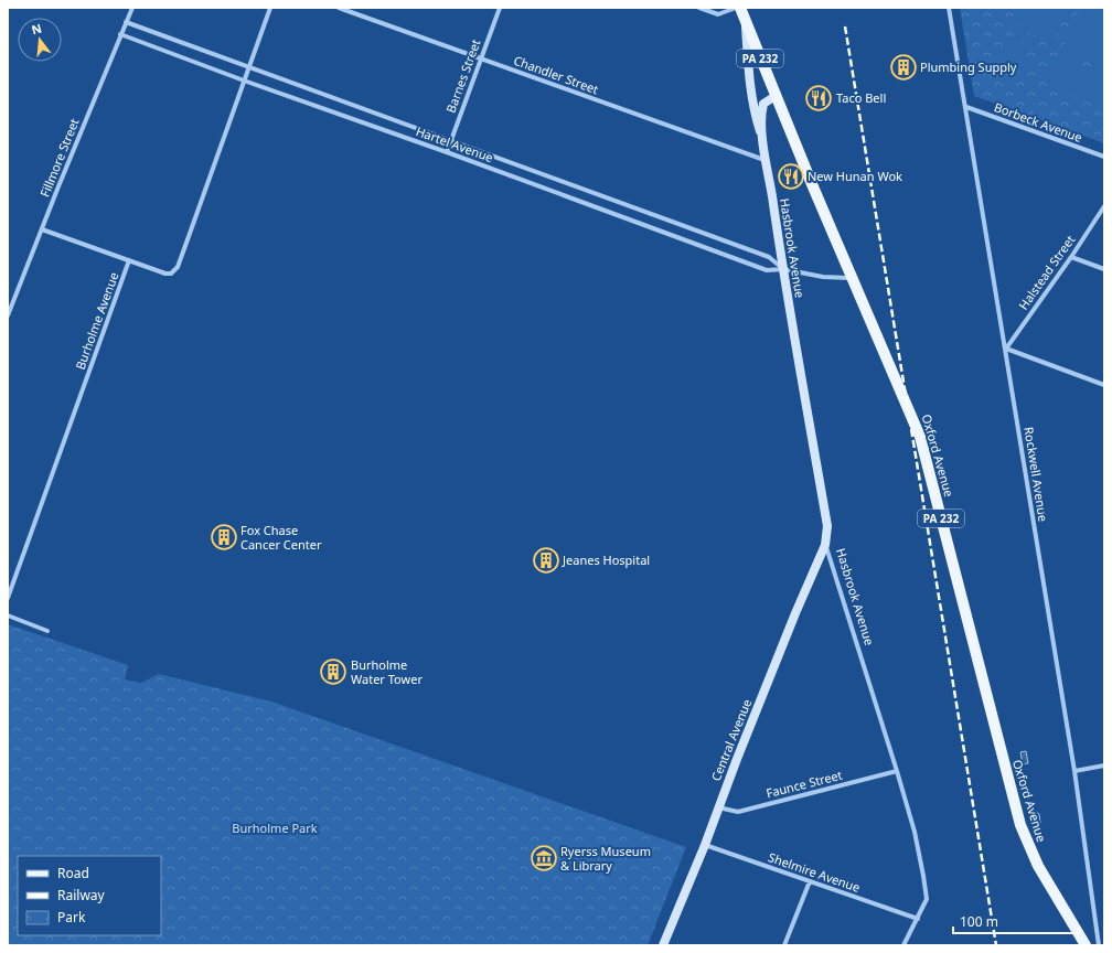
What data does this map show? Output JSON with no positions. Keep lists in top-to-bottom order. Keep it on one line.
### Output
{"streets":{"main road":["PA 232","Hasbrook Avenue","Oxford Avenue","Central Avenue"],"street":["Chandler Street","Barnes Street","Borbeck Avenue","Hartel Avenue","Fillmore Street","Halstead Street","Burholme Avenue","Rockwell Avenue","Faunce Street","Shelmire Avenue"]},"crossings":[["Chandler Street","Barnes Street"],["Chandler Street","Hasbrook Avenue"],["Barnes Street","Hartel Avenue"],["Borbeck Avenue","Rockwell Avenue"],["Hartel Avenue","Fillmore Street"],["Hartel Avenue","Hasbrook Avenue"],["Hartel Avenue","Burholme Avenue"],["Hartel Avenue","Oxford Avenue"],["Hasbrook Avenue","Oxford Avenue"],["Hasbrook Avenue","Central Avenue"],["Hasbrook Avenue","Faunce Street"],["Hasbrook Avenue","Shelmire Avenue"],["Halstead Street","Rockwell Avenue"],["Central Avenue","Faunce Street"],["Central Avenue","Shelmire Avenue"]],"parks":["Burholme Park"],"places":{"building":["Plumbing Supply","Fox Chase Cancer Center","Jeanes Hospital","Burholme Water Tower"],"restaurant":["Taco Bell","New Hunan Wok"],"museum":["Ryerss Museum & Library"]},"legend":["Road","Railway","Park"],"scale_bar":"100 m","north":"top"}
